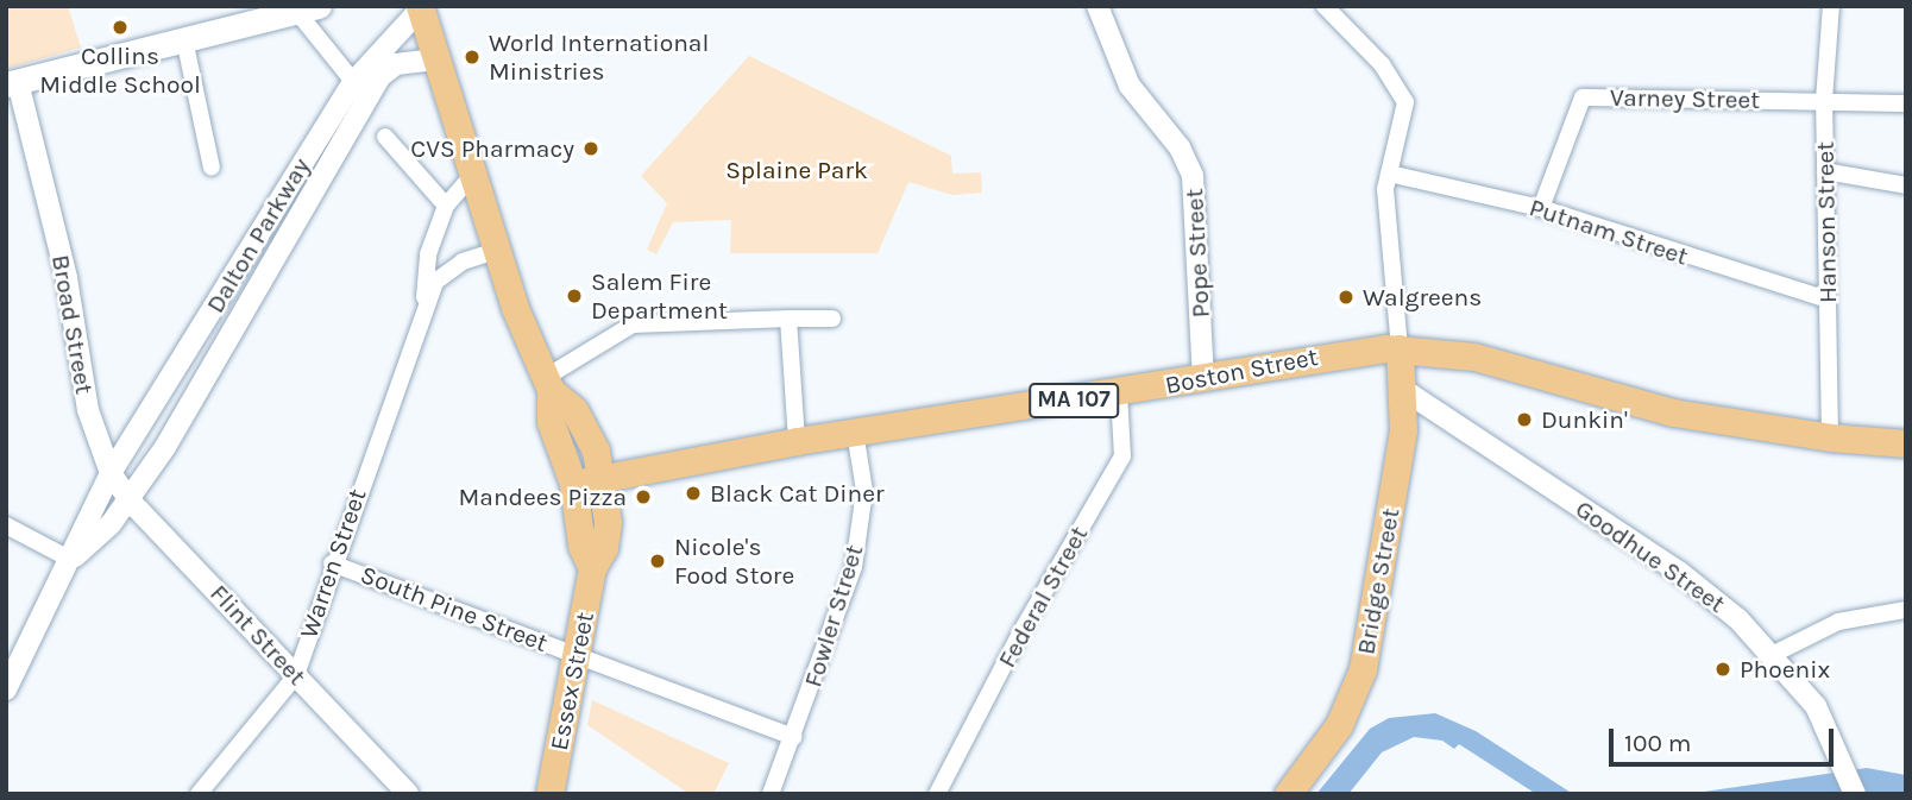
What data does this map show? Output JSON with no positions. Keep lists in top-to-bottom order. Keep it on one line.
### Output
{"streets":{"main road":["Boston Street","MA 107","Bridge Street","Essex Street"],"street":["Varney Street","Hanson Street","Putnam Street","Dalton Parkway","Pope Street","Broad Street","Goodhue Street","Warren Street","Federal Street","South Pine Street","Fowler Street","Flint Street"]},"crossings":[["Varney Street","Hanson Street"],["Varney Street","Putnam Street"],["Hanson Street","Putnam Street"],["Hanson Street","Boston Street"],["Dalton Parkway","Broad Street"],["Dalton Parkway","Flint Street"],["Dalton Parkway","Essex Street"],["Pope Street","Boston Street"],["Broad Street","Flint Street"],["Boston Street","Bridge Street"],["Boston Street","Federal Street"],["Boston Street","Fowler Street"],["Boston Street","Essex Street"],["Goodhue Street","Bridge Street"],["Warren Street","South Pine Street"],["Warren Street","Flint Street"],["Warren Street","Essex Street"],["South Pine Street","Fowler Street"],["South Pine Street","Essex Street"]],"parks":["Splaine Park"],"places":["Collins Middle School","World International Ministries","CVS Pharmacy","Salem Fire Department","Walgreens","Dunkin'","Black Cat Diner","Mandees Pizza","Nicole's Food Store","Phoenix"],"scale_bar":"100 m"}
